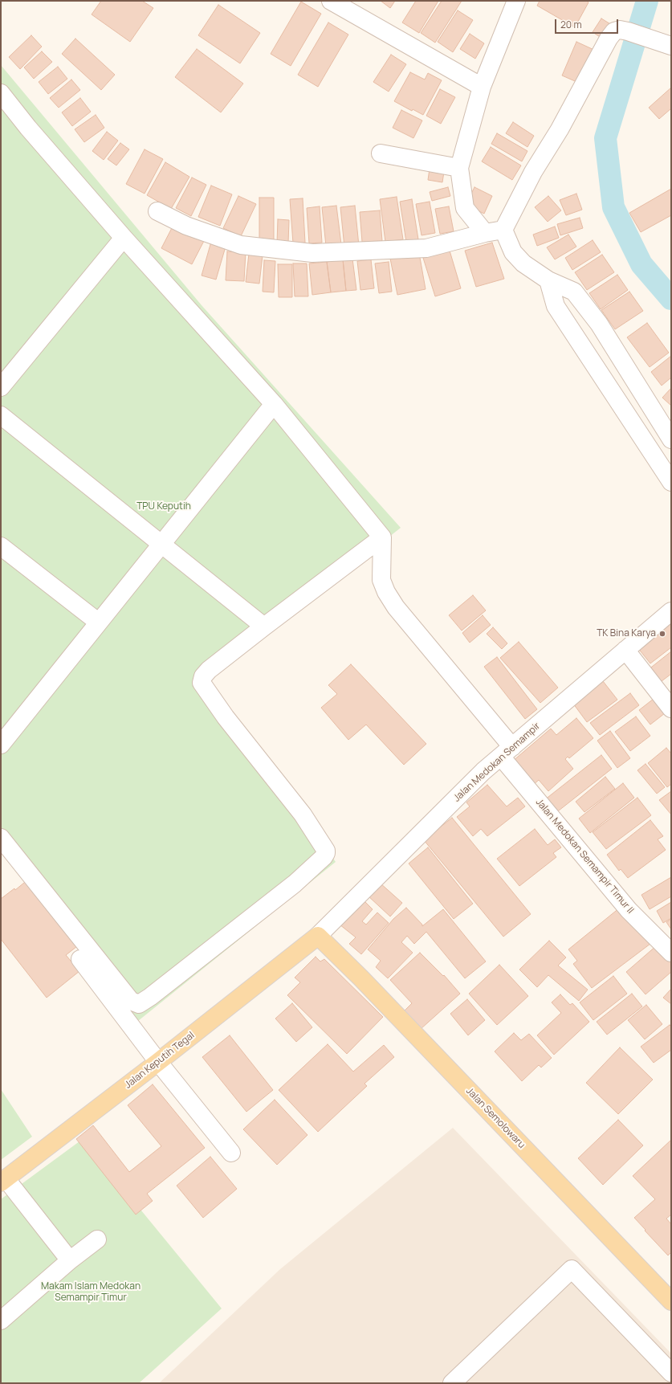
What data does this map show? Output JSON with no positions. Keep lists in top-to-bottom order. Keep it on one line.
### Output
{"streets":{"main road":["Jalan Keputih Tegal","Jalan Semolowaru"],"street":["Jalan Medokan Semampir","Jalan Medokan Semampir Timur II"]},"crossings":[["Jalan Medokan Semampir","Jalan Medokan Semampir Timur II"],["Jalan Medokan Semampir","Jalan Keputih Tegal"],["Jalan Medokan Semampir","Jalan Semolowaru"],["Jalan Keputih Tegal","Jalan Semolowaru"]],"parks":["TPU Keputih","Makam Islam Medokan Semampir Timur"],"places":["TK Bina Karya"],"scale_bar":"20 m"}
